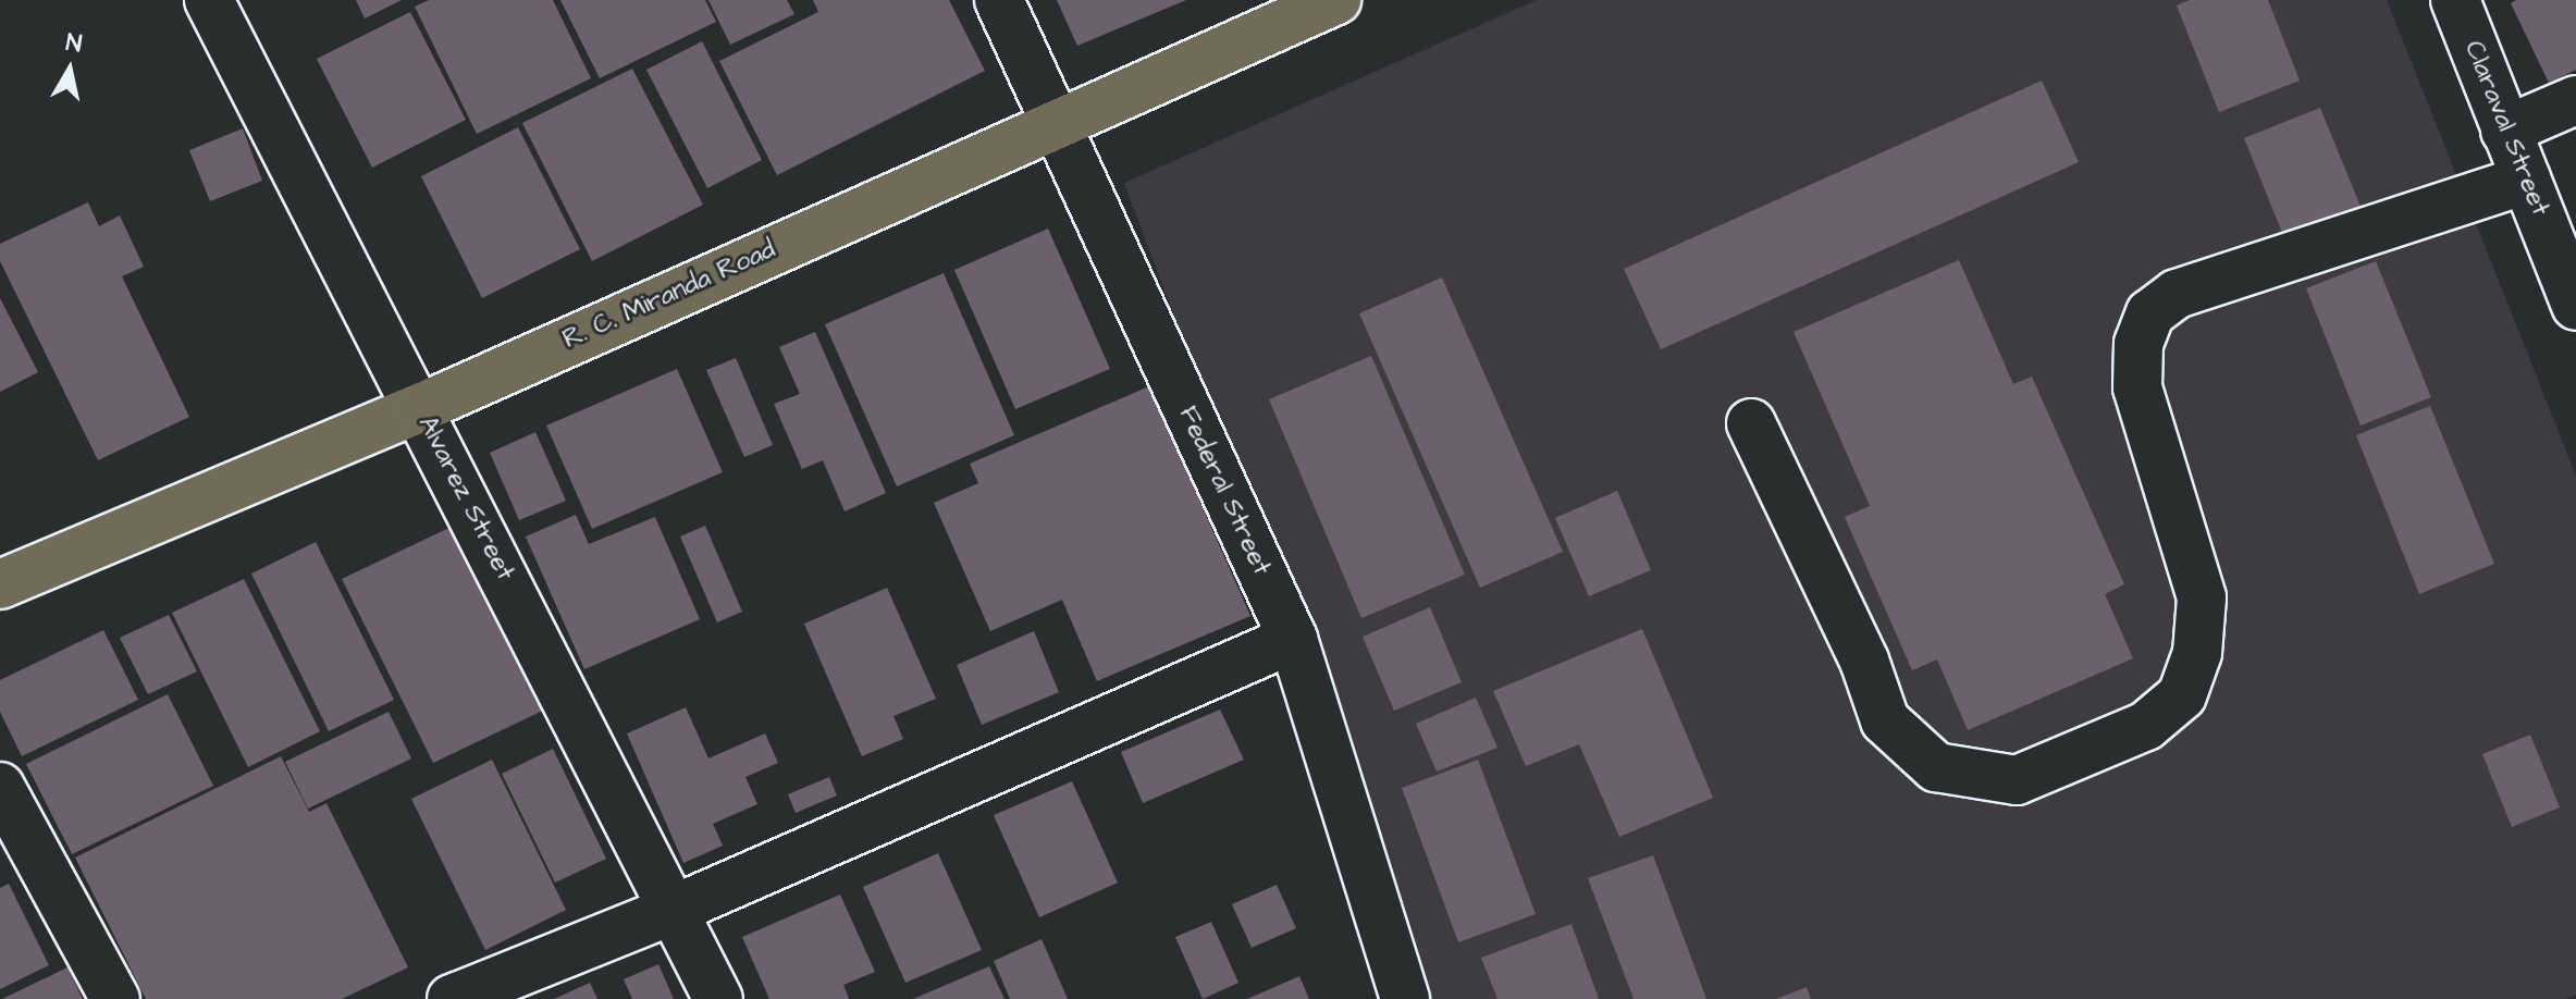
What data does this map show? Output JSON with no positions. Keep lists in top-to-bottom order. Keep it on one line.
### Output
{"streets":{"main road":["R. C. Miranda Road"],"street":["Claraval Street","Federal Street","Alvarez Street"]},"crossings":[["R. C. Miranda Road","Federal Street"],["R. C. Miranda Road","Alvarez Street"]],"north":"top"}
